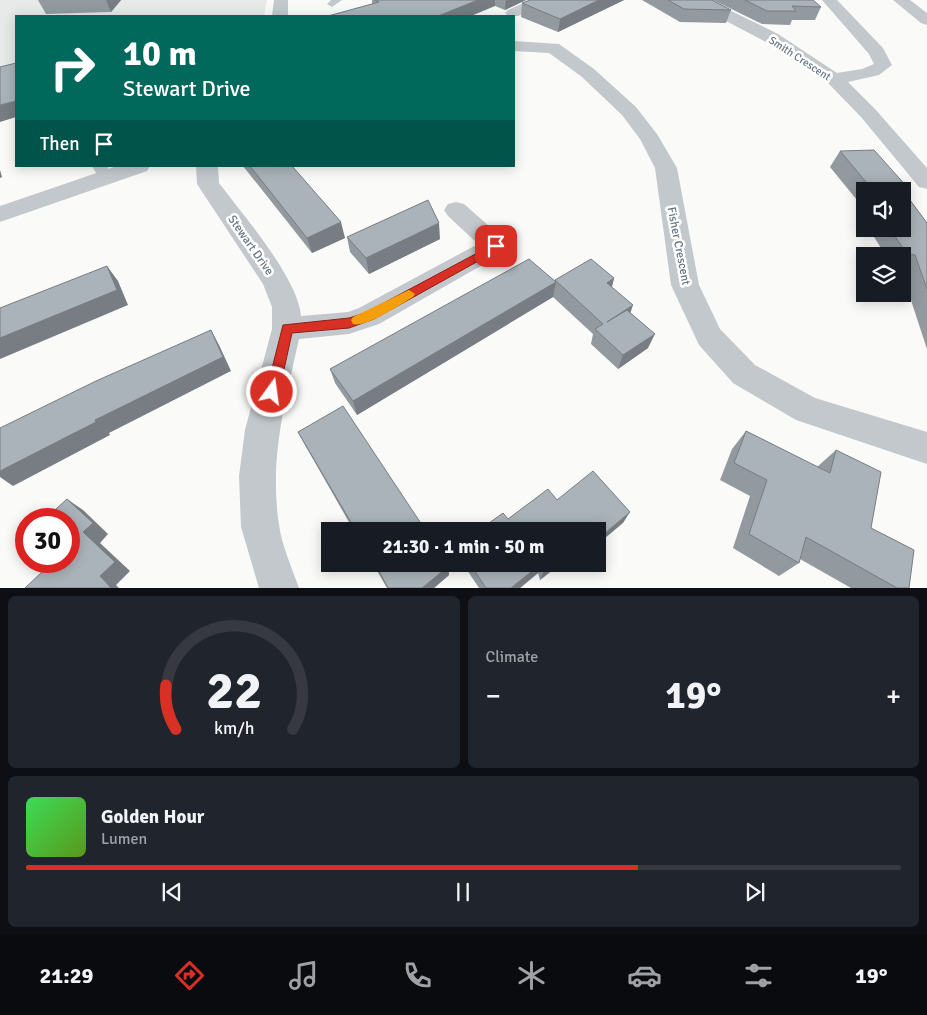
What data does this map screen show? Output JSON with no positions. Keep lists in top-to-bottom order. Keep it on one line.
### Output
{"streets":{"street":["Smith Crescent","Stewart Drive","Fisher Crescent"]},"page":{"turn":["10 m","Stewart Drive"],"then":"Then","limit":"30","trip":"21:30 · 1 min · 50 m","tile":"Climate","heat":["−","19°","+"],"song":["Golden Hour","Lumen"],"tabs":["21:29","19°"],"gauge":["22","km/h"]}}
